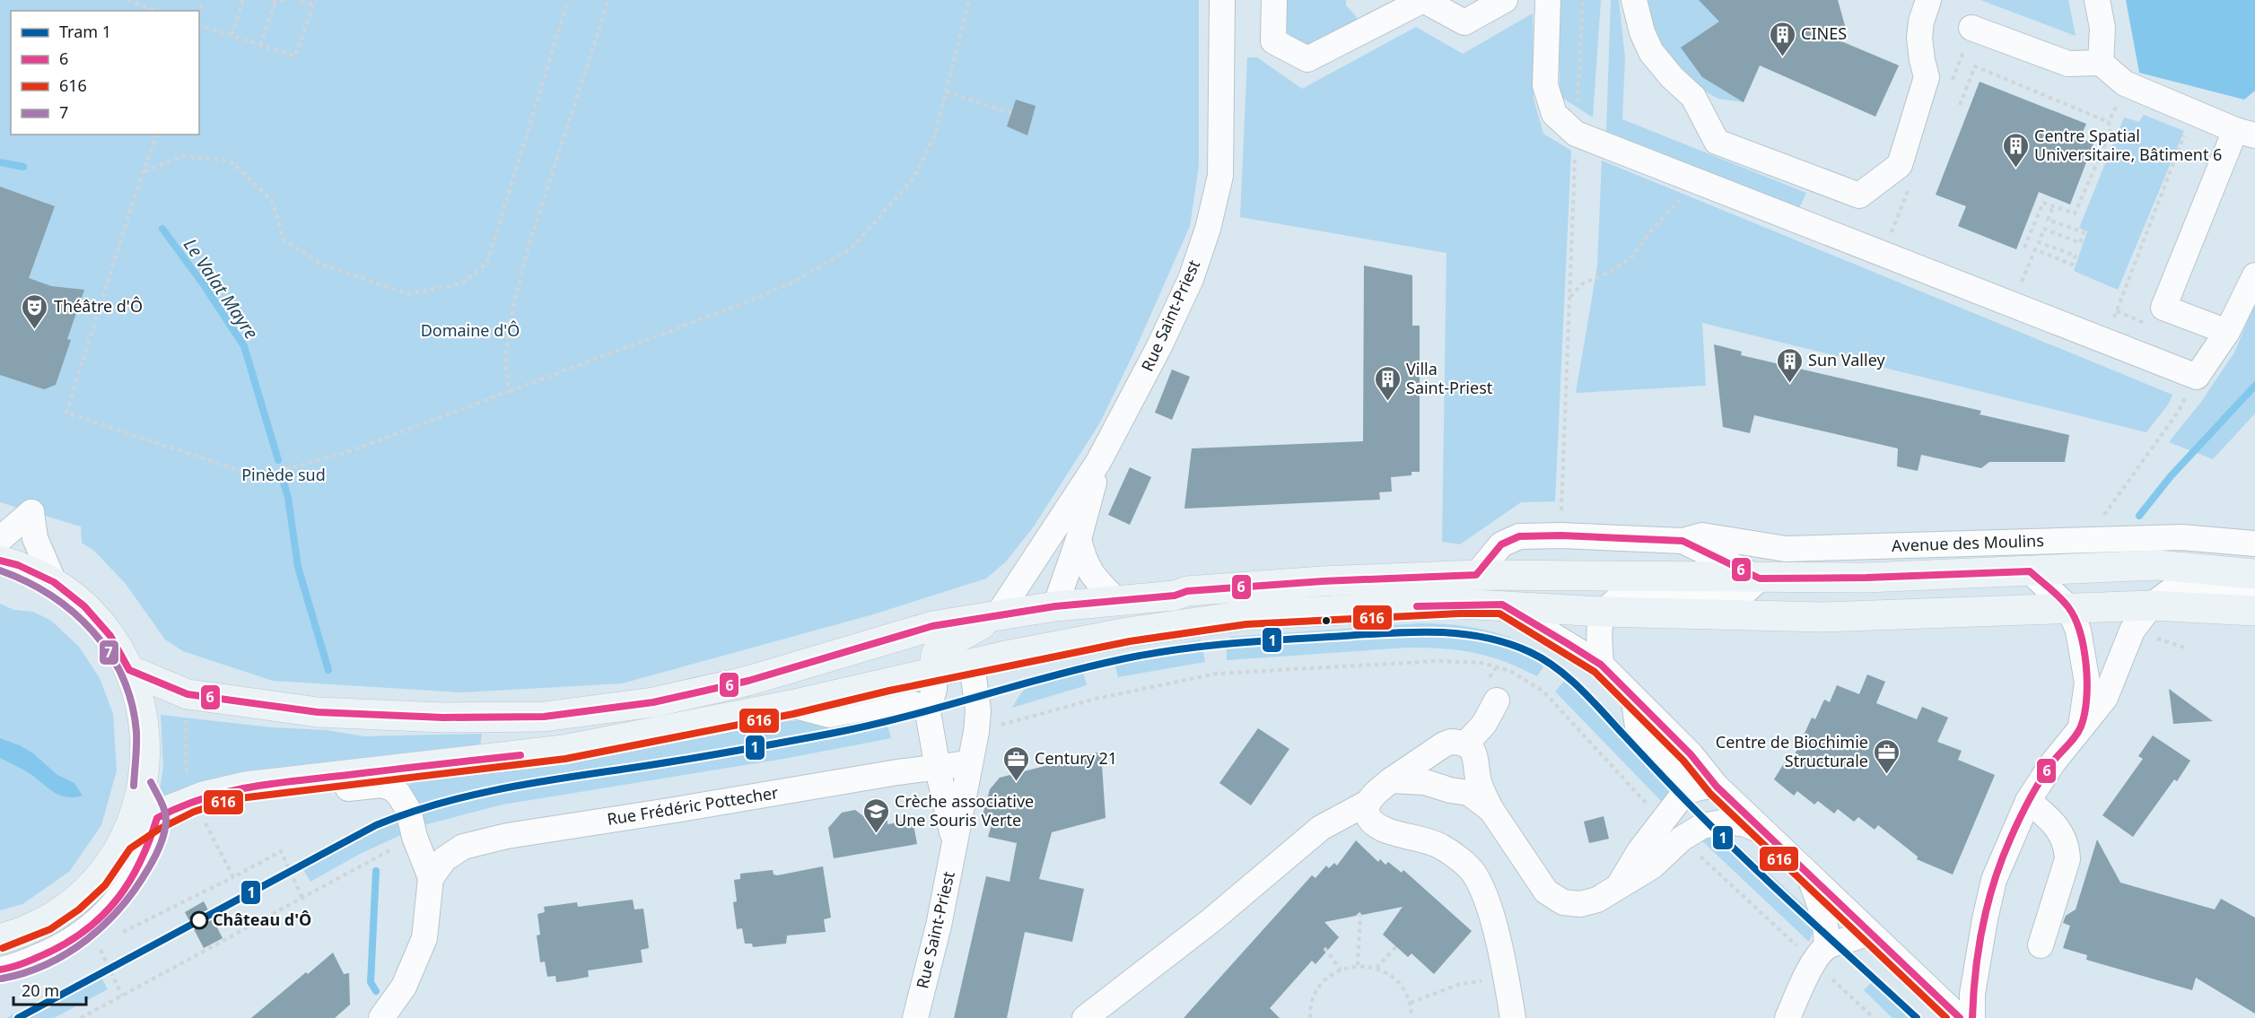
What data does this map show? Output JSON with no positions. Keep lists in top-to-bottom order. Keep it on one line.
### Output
{"streets":{"main road":["Avenue des Moulins"],"street":["Rue Saint-Priest","Rue Frédéric Pottecher"]},"crossings":[["Rue Saint-Priest","Avenue des Moulins"],["Rue Saint-Priest","Rue Frédéric Pottecher"]],"water":["Le Valat Mayre"],"parks":["Domaine d'Ô","Pinède sud"],"places":{"building":["CINES","Centre Spatial Universitaire, Bâtiment 6","Sun Valley","Villa Saint-Priest"],"theatre":["Théâtre d'Ô"],"office":["Centre de Biochimie Structurale","Century 21"],"school or university":["Crèche associative Une Souris Verte"],"other":["Château d'Ô"]},"lines":["transit line 6","transit line 7","transit line 616","tram line 1"],"legend":["Tram 1","6","616","7"],"scale_bar":"20 m"}
